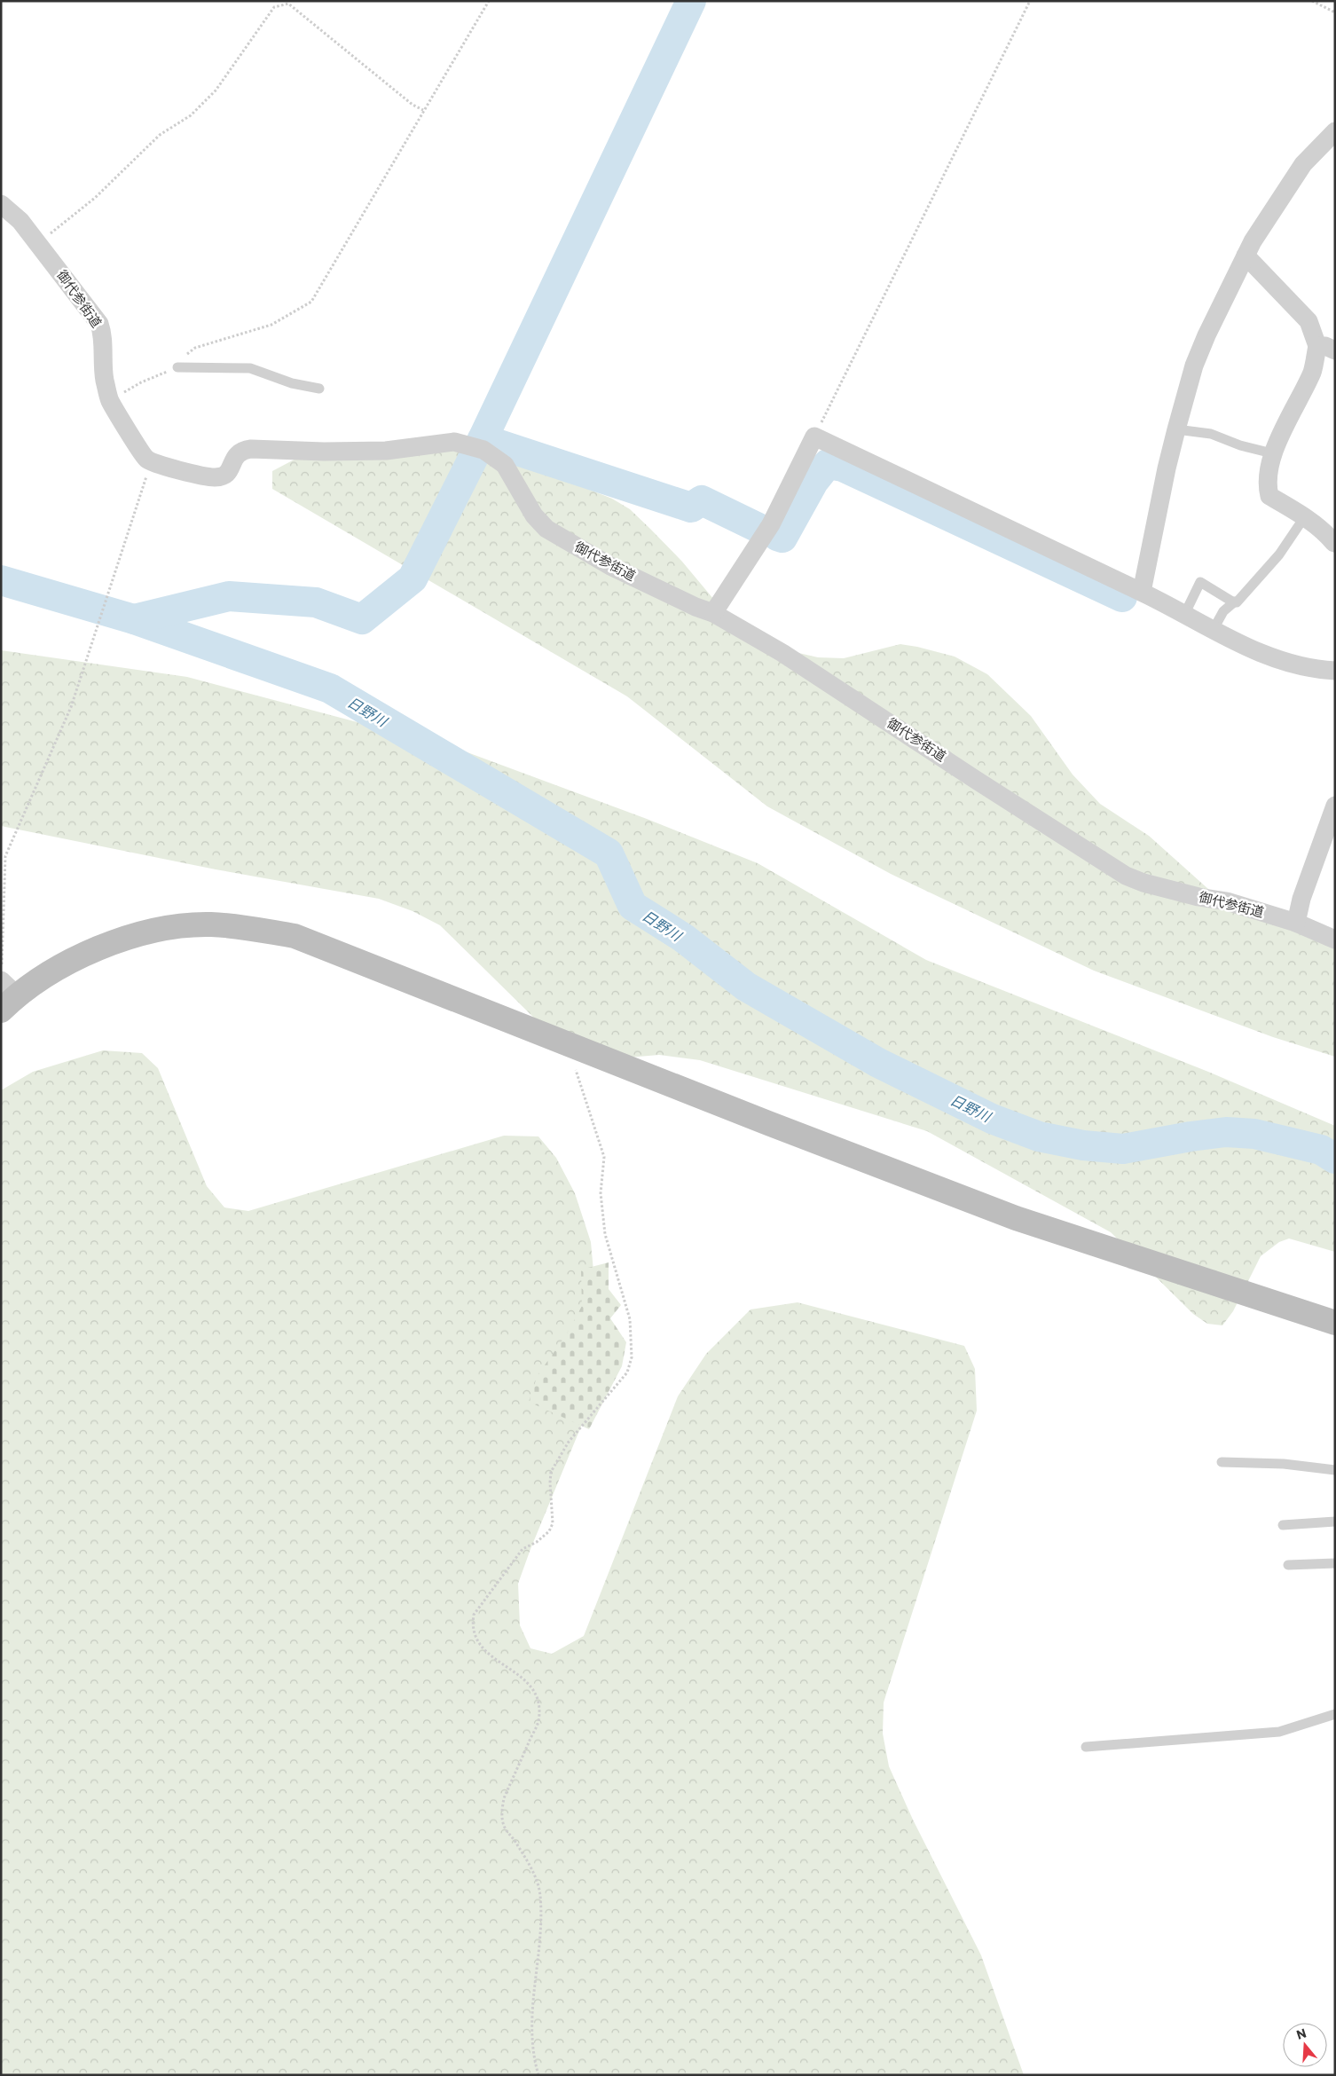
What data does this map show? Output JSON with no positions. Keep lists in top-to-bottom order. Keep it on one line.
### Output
{"streets":{"street":["御代参街道"]},"water":["日野川"],"north":"top"}
